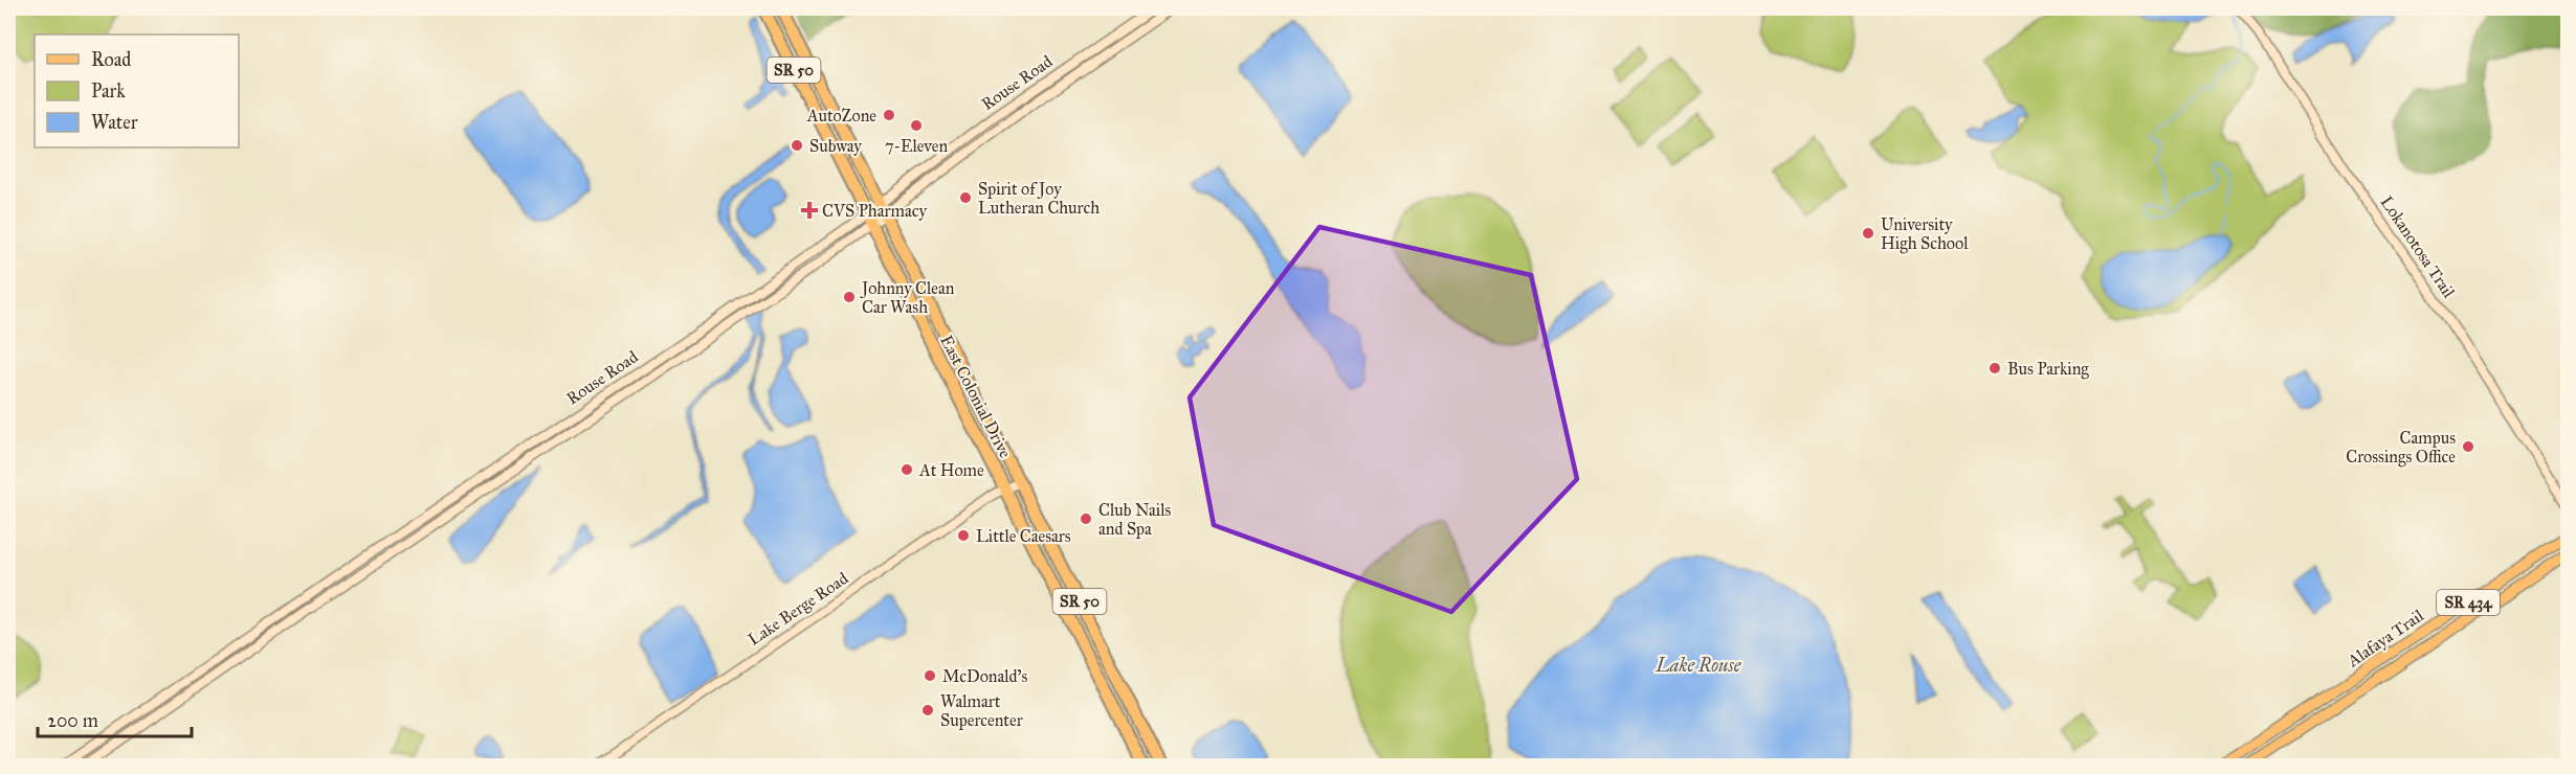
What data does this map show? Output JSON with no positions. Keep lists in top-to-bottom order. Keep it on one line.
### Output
{"streets":{"highway":["SR 50","East Colonial Drive"],"main road":["SR 434","Alafaya Trail"],"street":["Rouse Road","Lokanotosa Trail","Lake Berge Road"]},"crossings":[["Rouse Road","East Colonial Drive"],["East Colonial Drive","Lake Berge Road"]],"water":["Lake Rouse"],"places":{"other":["AutoZone","7-Eleven","Subway","Spirit of Joy Lutheran Church","University High School","Johnny Clean Car Wash","Bus Parking","Campus Crossings Office","At Home","Club Nails and Spa","Little Caesars","McDonald's","Walmart Supercenter"],"health":["CVS Pharmacy"]},"legend":["Road","Park","Water"],"scale_bar":"200 m"}
